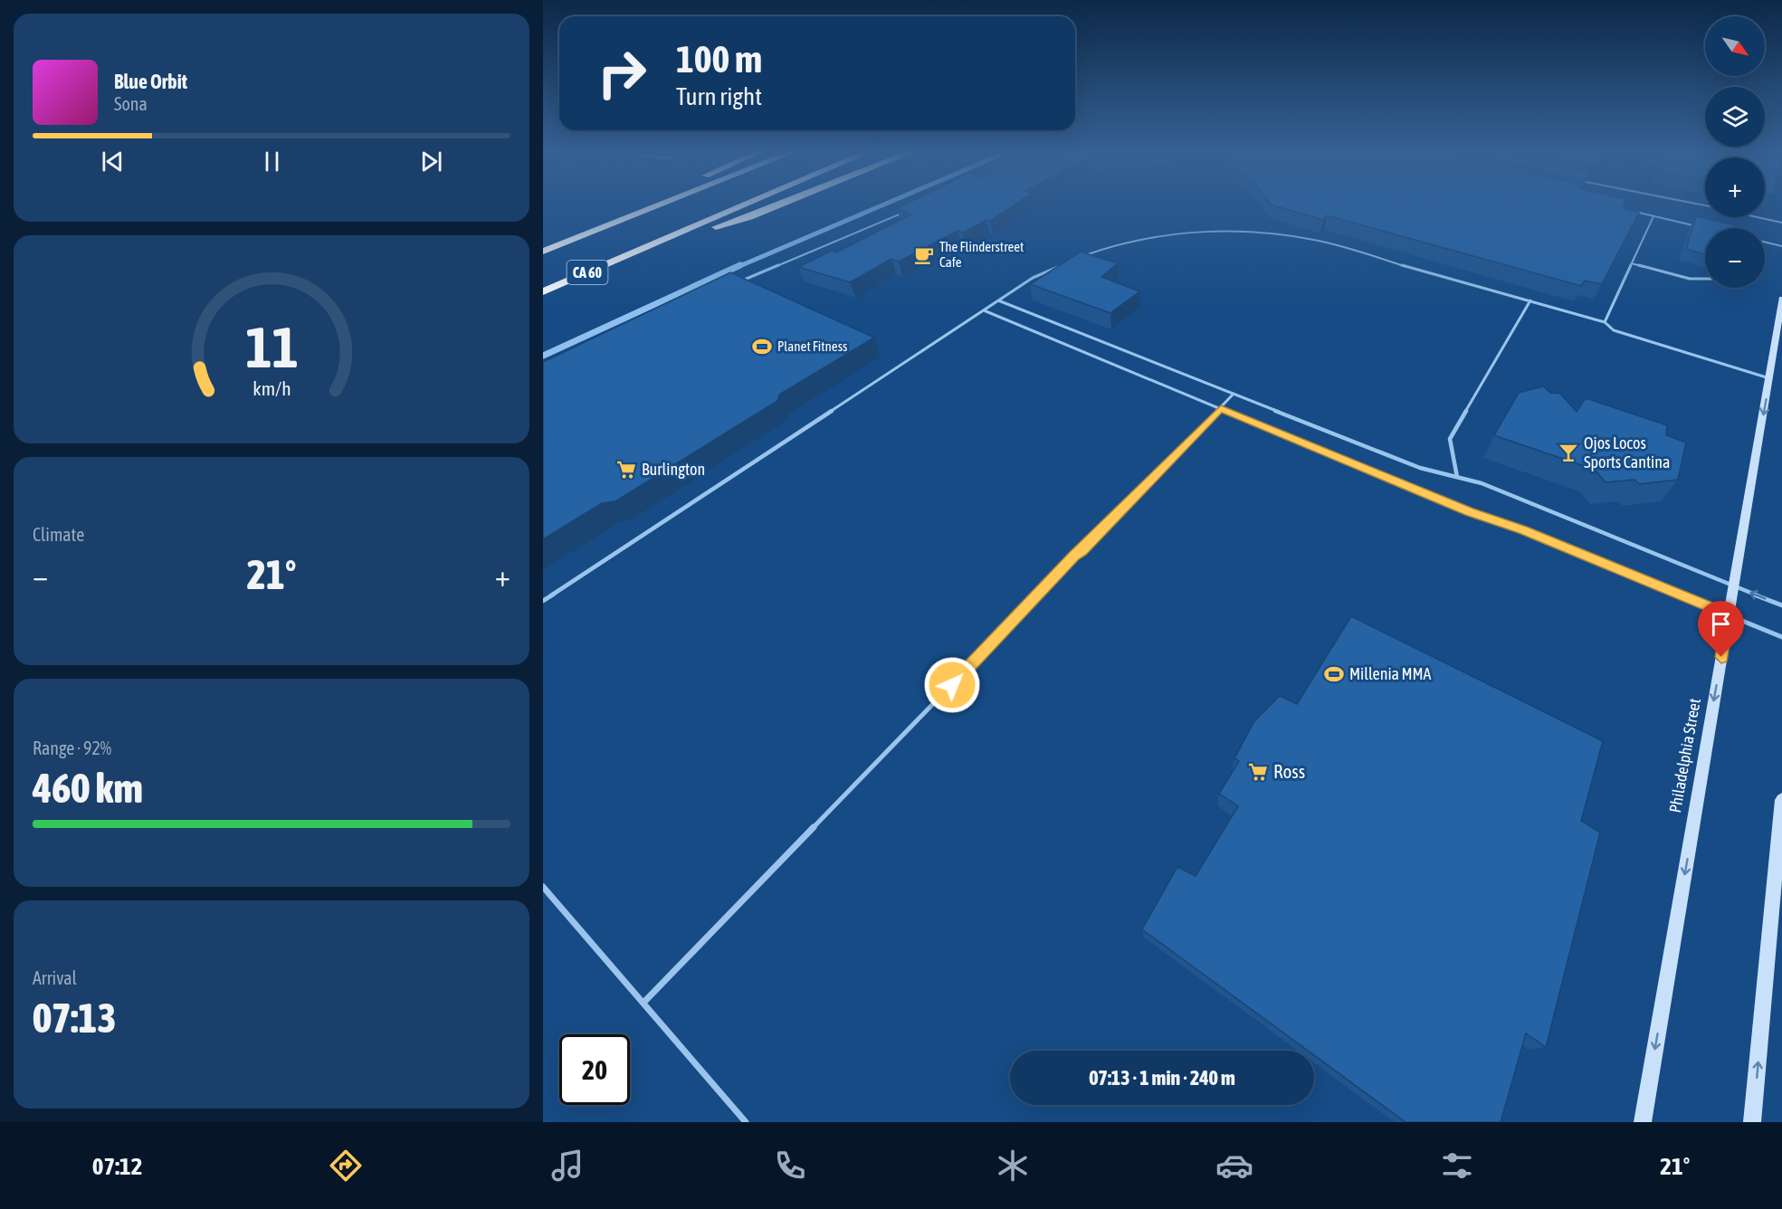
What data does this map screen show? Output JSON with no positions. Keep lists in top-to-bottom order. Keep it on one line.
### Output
{"streets":{"highway":["CA 60"],"main road":["Philadelphia Street"]},"one_way":["Philadelphia Street"],"places":{"cafe":["The Flinderstreet Cafe"],"sports":["Planet Fitness","Millenia MMA"],"bar":["Ojos Locos Sports Cantina"],"supermarket":["Burlington","Ross"]},"north":"bottom right","page":{"map_buttons":["+","−"],"turn":["100 m","Turn right"],"song":["Blue Orbit","Sona"],"tile":["Climate",["Range · 92%","460 km"],["Arrival","07:13"]],"heat":["−","21°","+"],"limit":"20","trip":"07:13 · 1 min · 240 m","tabs":["07:12","21°"],"gauge":["11","km/h"]}}
